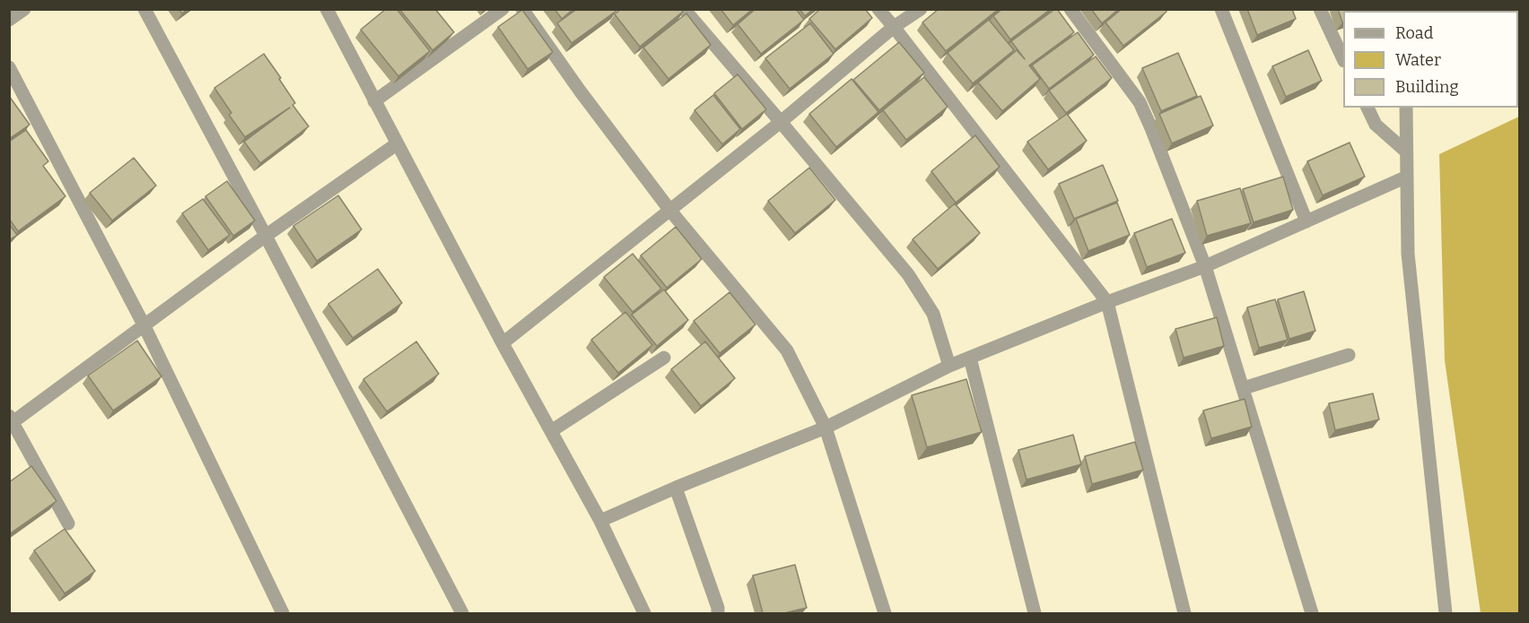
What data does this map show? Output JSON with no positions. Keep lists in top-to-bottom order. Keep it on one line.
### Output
{"legend":["Road","Water","Building"]}
